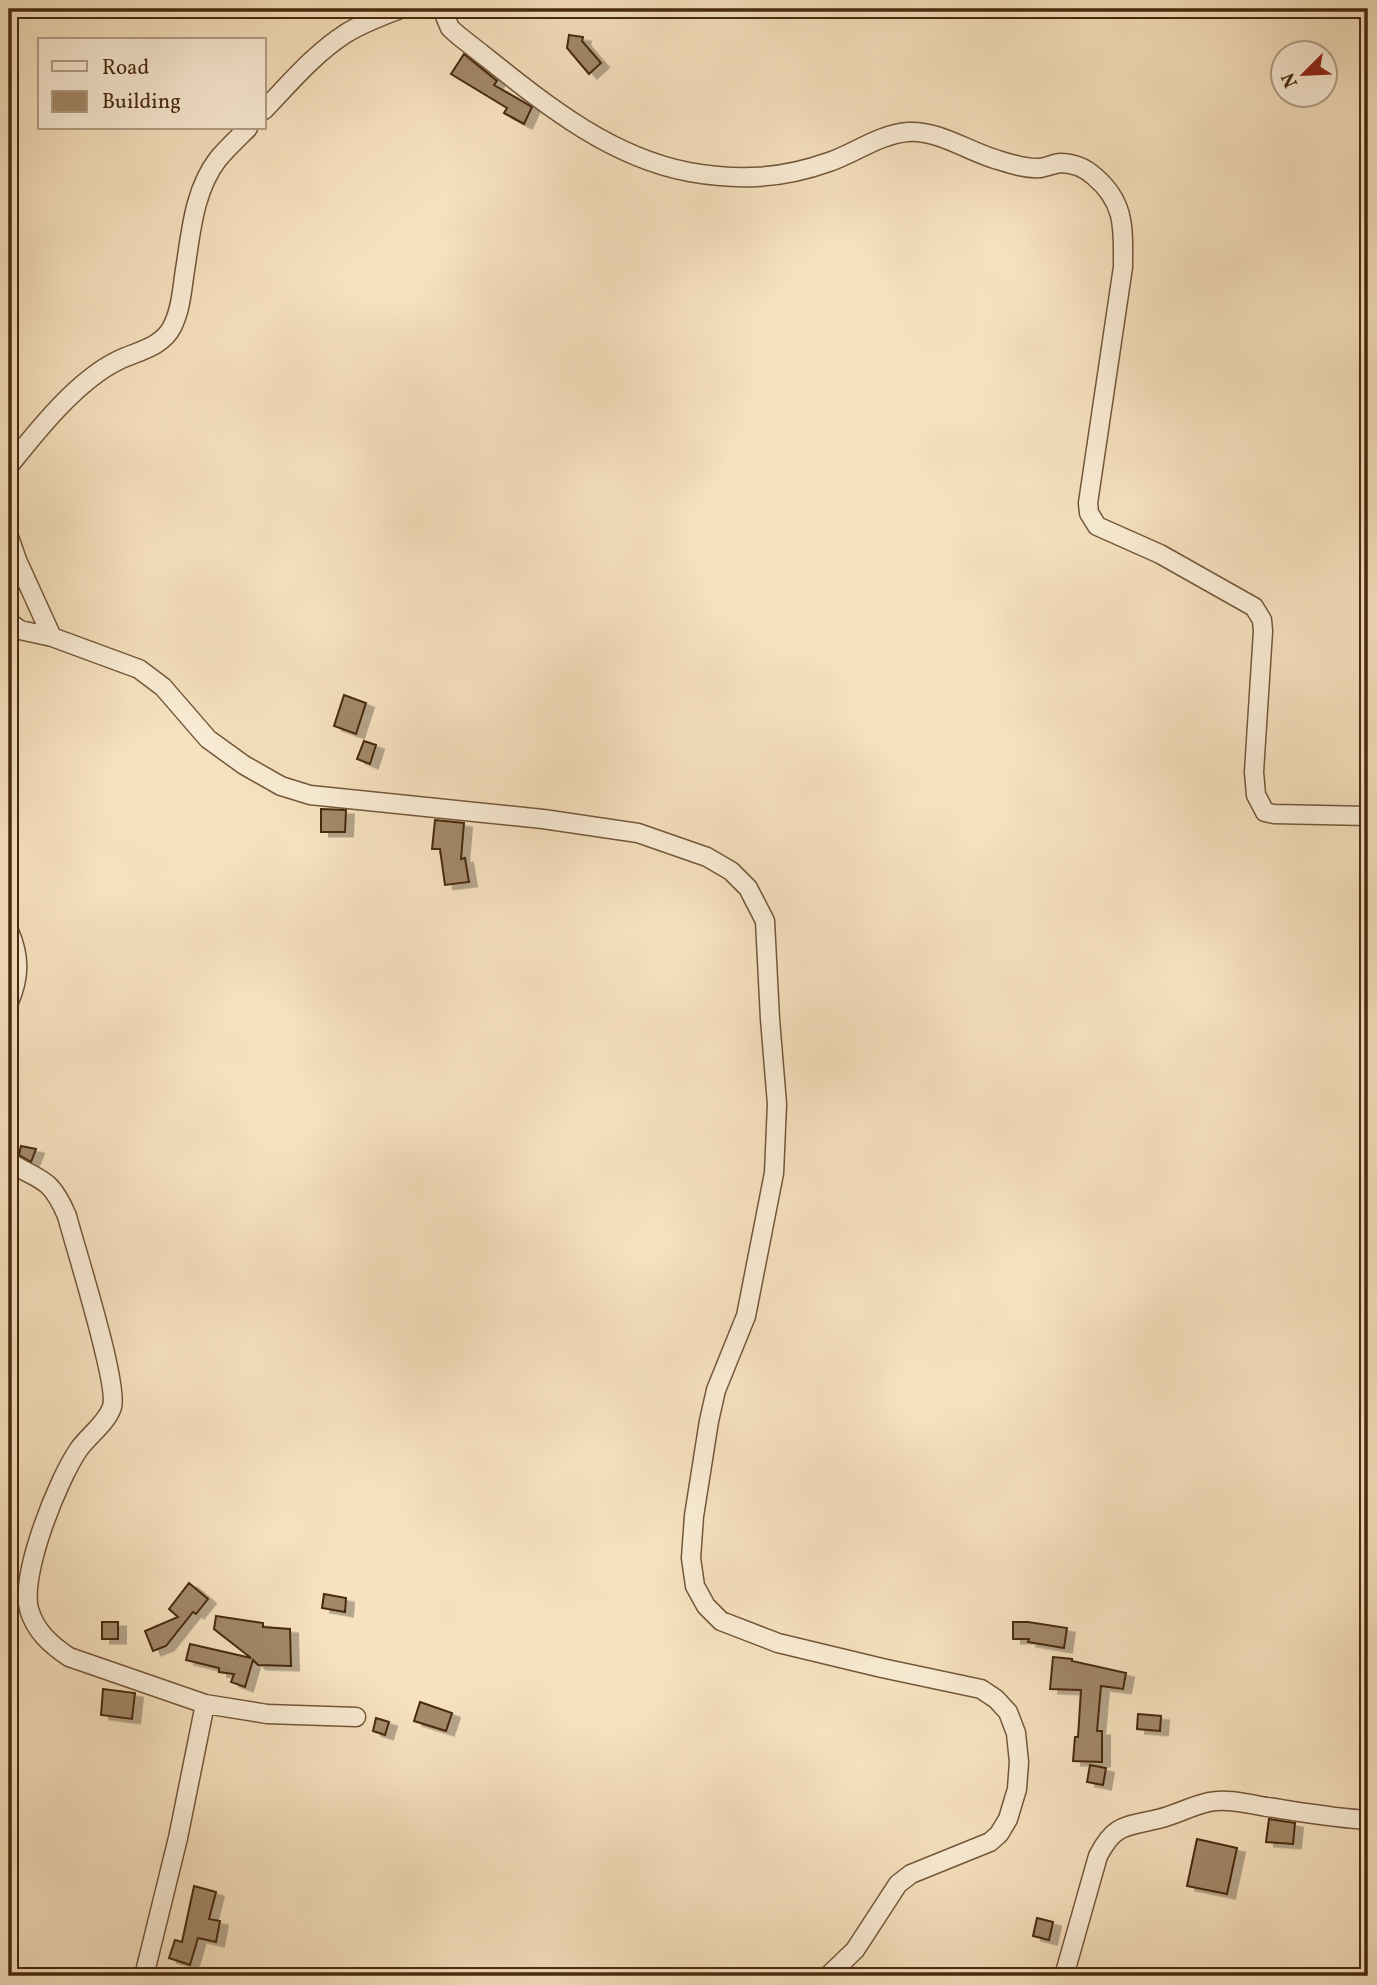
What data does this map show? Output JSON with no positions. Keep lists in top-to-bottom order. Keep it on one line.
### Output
{"legend":["Road","Building"],"north":"bottom left"}
